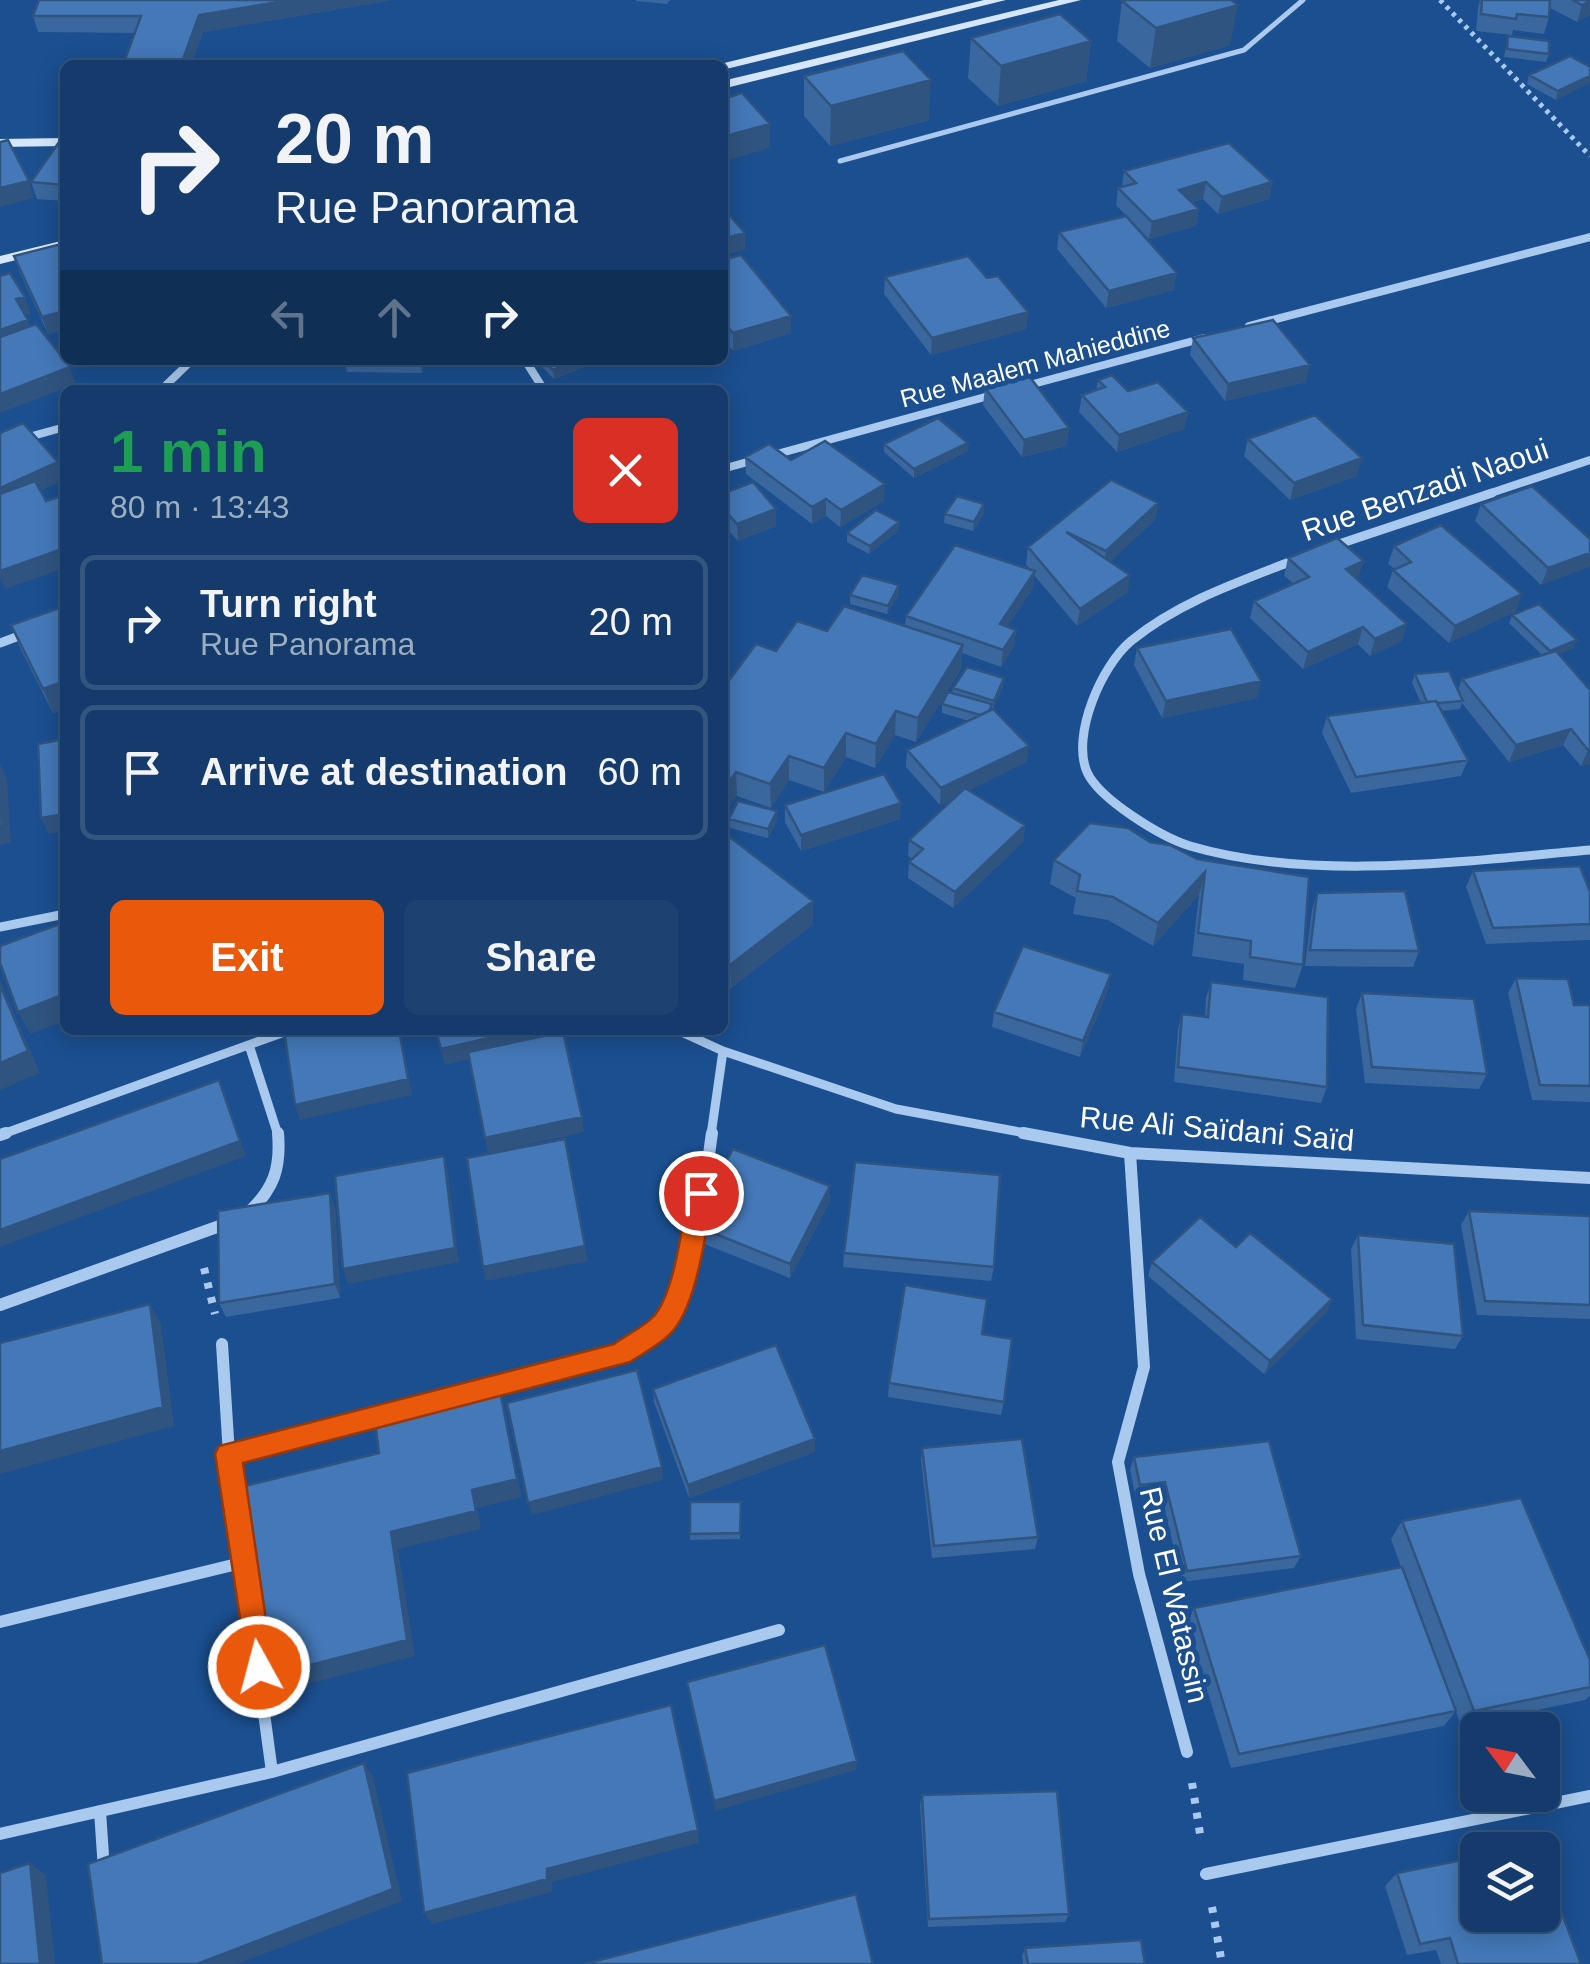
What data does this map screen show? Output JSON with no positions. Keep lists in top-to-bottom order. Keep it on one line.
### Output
{"streets":{"street":["Rue Maalem Mahieddine","Rue Benzadi Naoui","Rue Ali Saïdani Saïd","Rue El Watassin"]},"crossings":[["Rue Ali Saïdani Saïd","Rue El Watassin"]],"north":"top left","page":{"turn":["20 m","Rue Panorama"],"heading":["1 min","80 m · 13:43"],"list":[{"name":"Turn right","note":"Rue Panorama","value":"20 m"},{"name":"Arrive at destination","value":"60 m"}],"buttons":["Exit","Share"]}}
